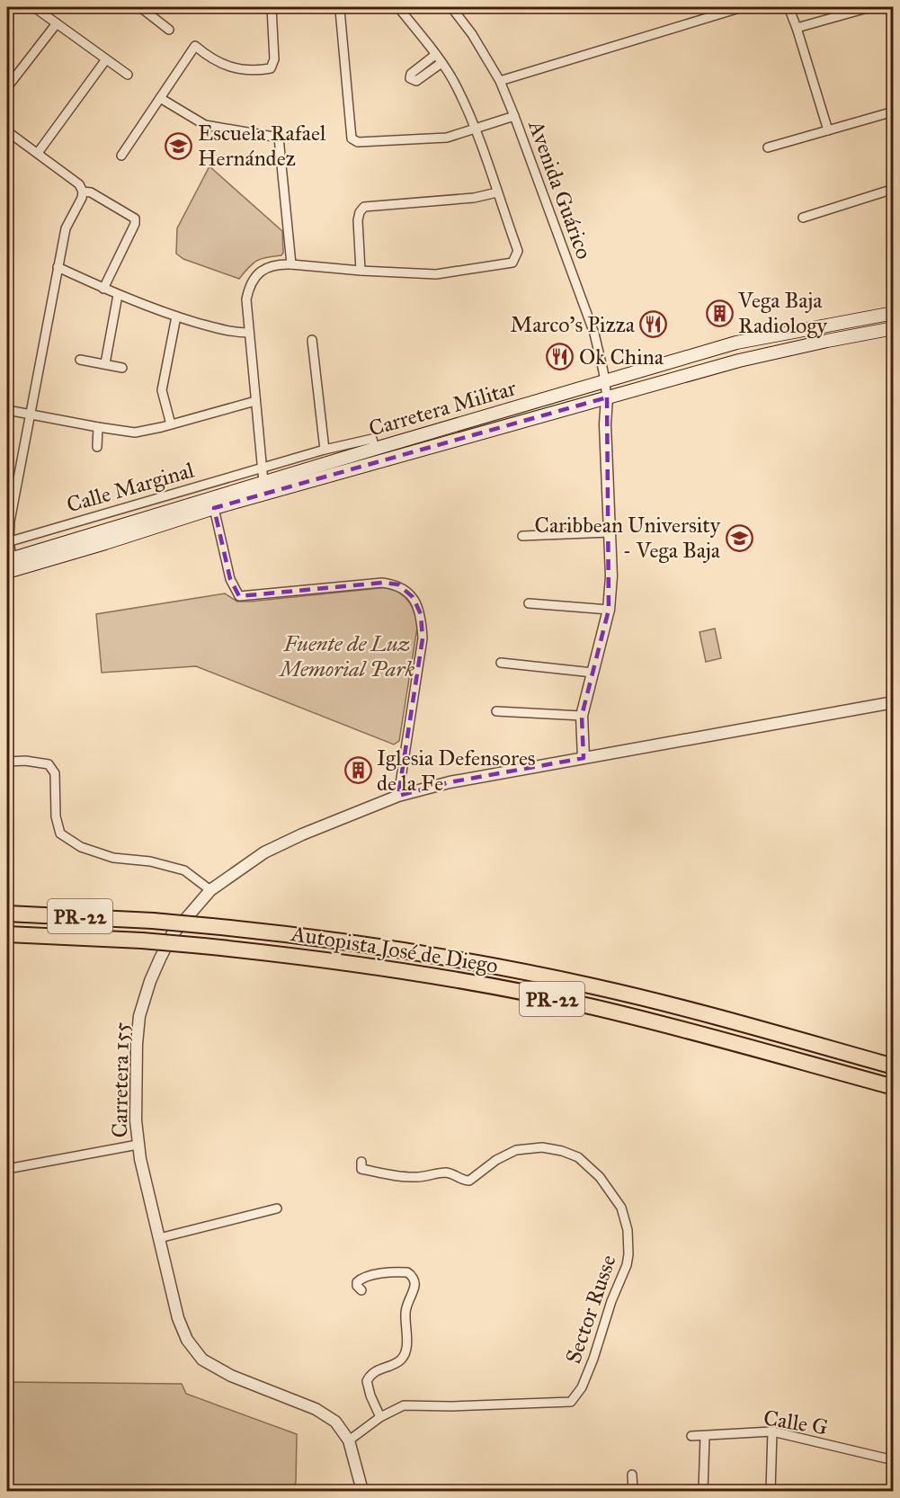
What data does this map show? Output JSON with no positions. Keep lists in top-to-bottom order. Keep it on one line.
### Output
{"streets":{"highway":["PR-22","Autopista José de Diego"],"main road":["Carretera Militar"],"street":["Avenida Guárico","Calle Marginal","Carretera 155","Sector Russe","Calle G"]},"crossings":[["Avenida Guárico","Carretera Militar"],["Carretera Militar","Calle Marginal"],["Carretera 155","Sector Russe"]],"parks":["Fuente de Luz Memorial Park"],"places":{"school or university":["Escuela Rafael Hernández","Caribbean University - Vega Baja"],"building":["Vega Baja Radiology","Iglesia Defensores de la Fe"],"restaurant":["Marco's Pizza","Ok China"]}}
